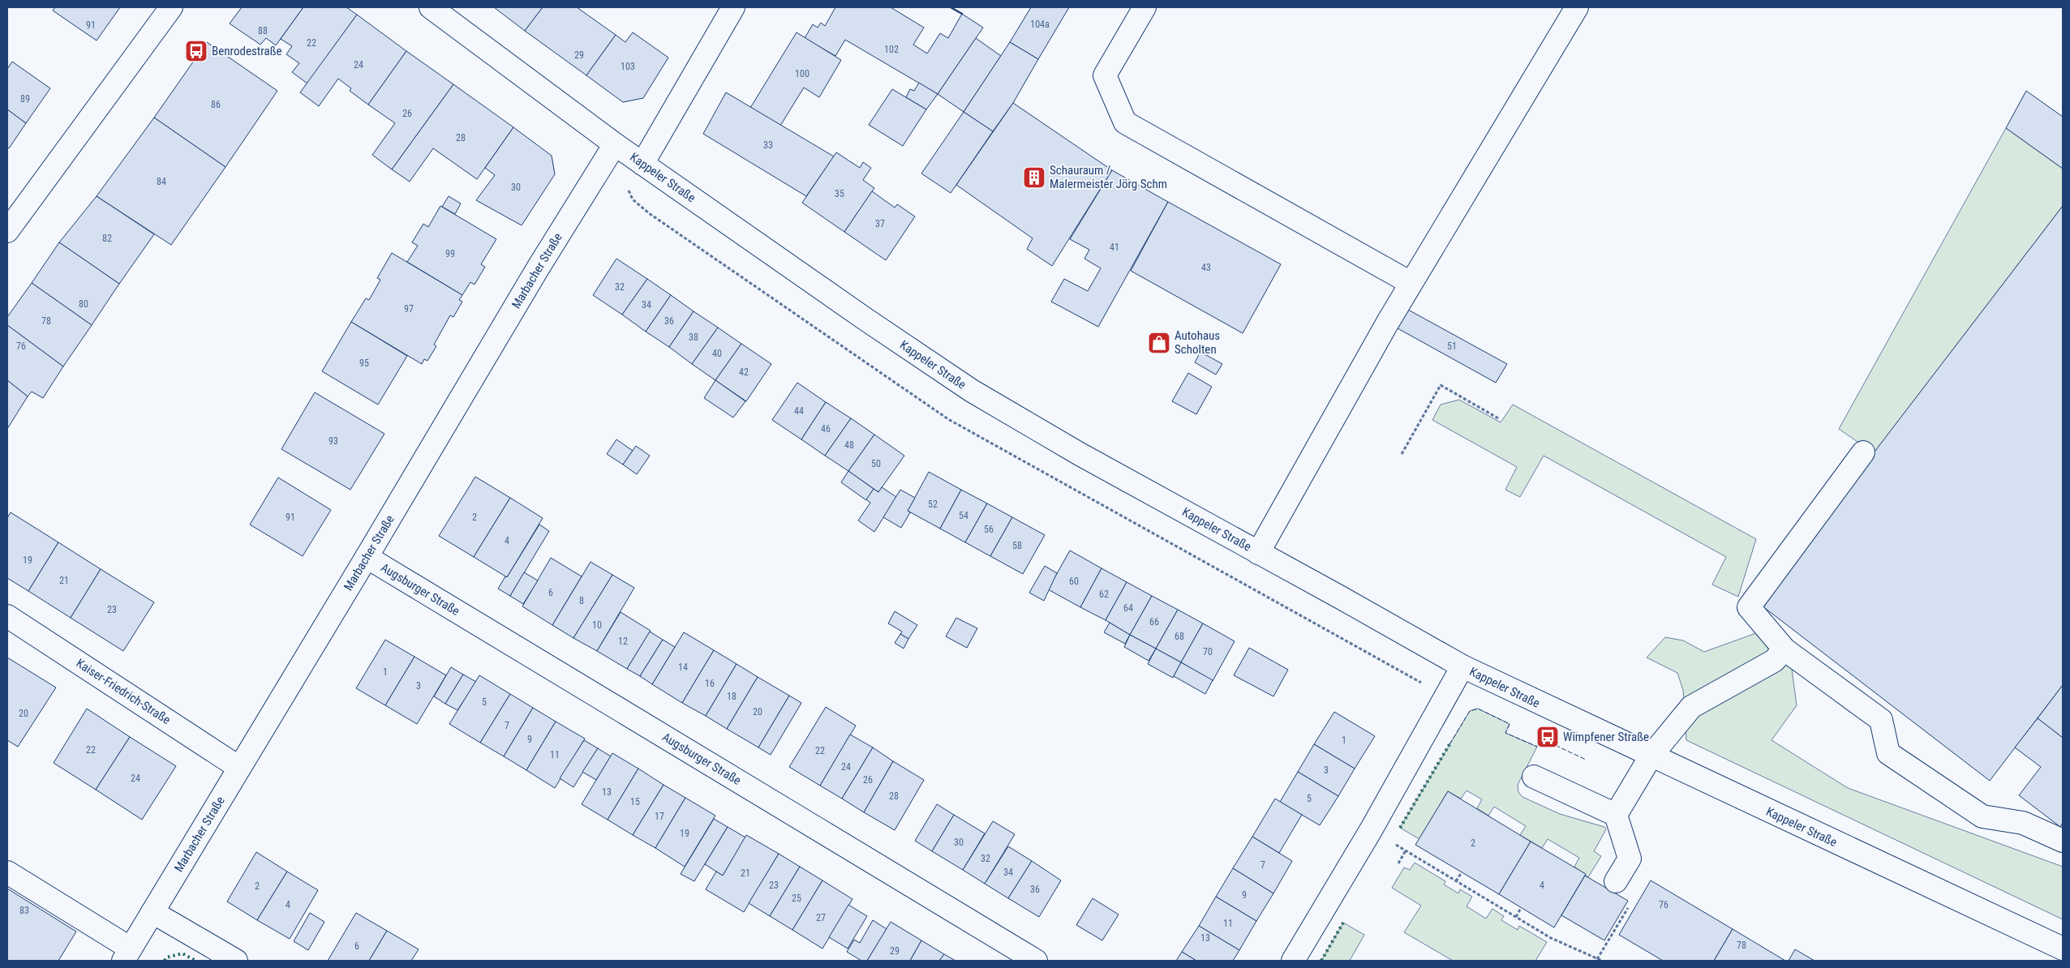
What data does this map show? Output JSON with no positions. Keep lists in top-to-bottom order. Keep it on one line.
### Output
{"streets":{"street":["Kappeler Straße","Marbacher Straße","Augsburger Straße","Kaiser-Friedrich-Straße"]},"crossings":[["Kappeler Straße","Marbacher Straße"],["Marbacher Straße","Augsburger Straße"],["Marbacher Straße","Kaiser-Friedrich-Straße"]],"places":{"bus stop":["Benrodestraße","Wimpfener Straße"],"building":["Schauraum / Malermeister Jörg Schm"],"shop":["Autohaus Scholten"]},"house_numbers":["104a","91","88","22","102","29","24","103","100","89","86","26","28","33","84","30","35","37","82","41","99","43","32","80","34","97","78","36","38","76","51","40","95","42","44","46","93","48","50","52","54","91","2","56","4","58","19","21","60","6","62","8","64","23","66","10","68","12","70","14","1","16","3","18","5","20","20","7","9","1","22","22","11","24","3","24","26","13","28","5","15","17","19","30","2","32","7","34","21","23","4","2","36","9","25","4","76","83","27","11","13","78","6","29"]}
